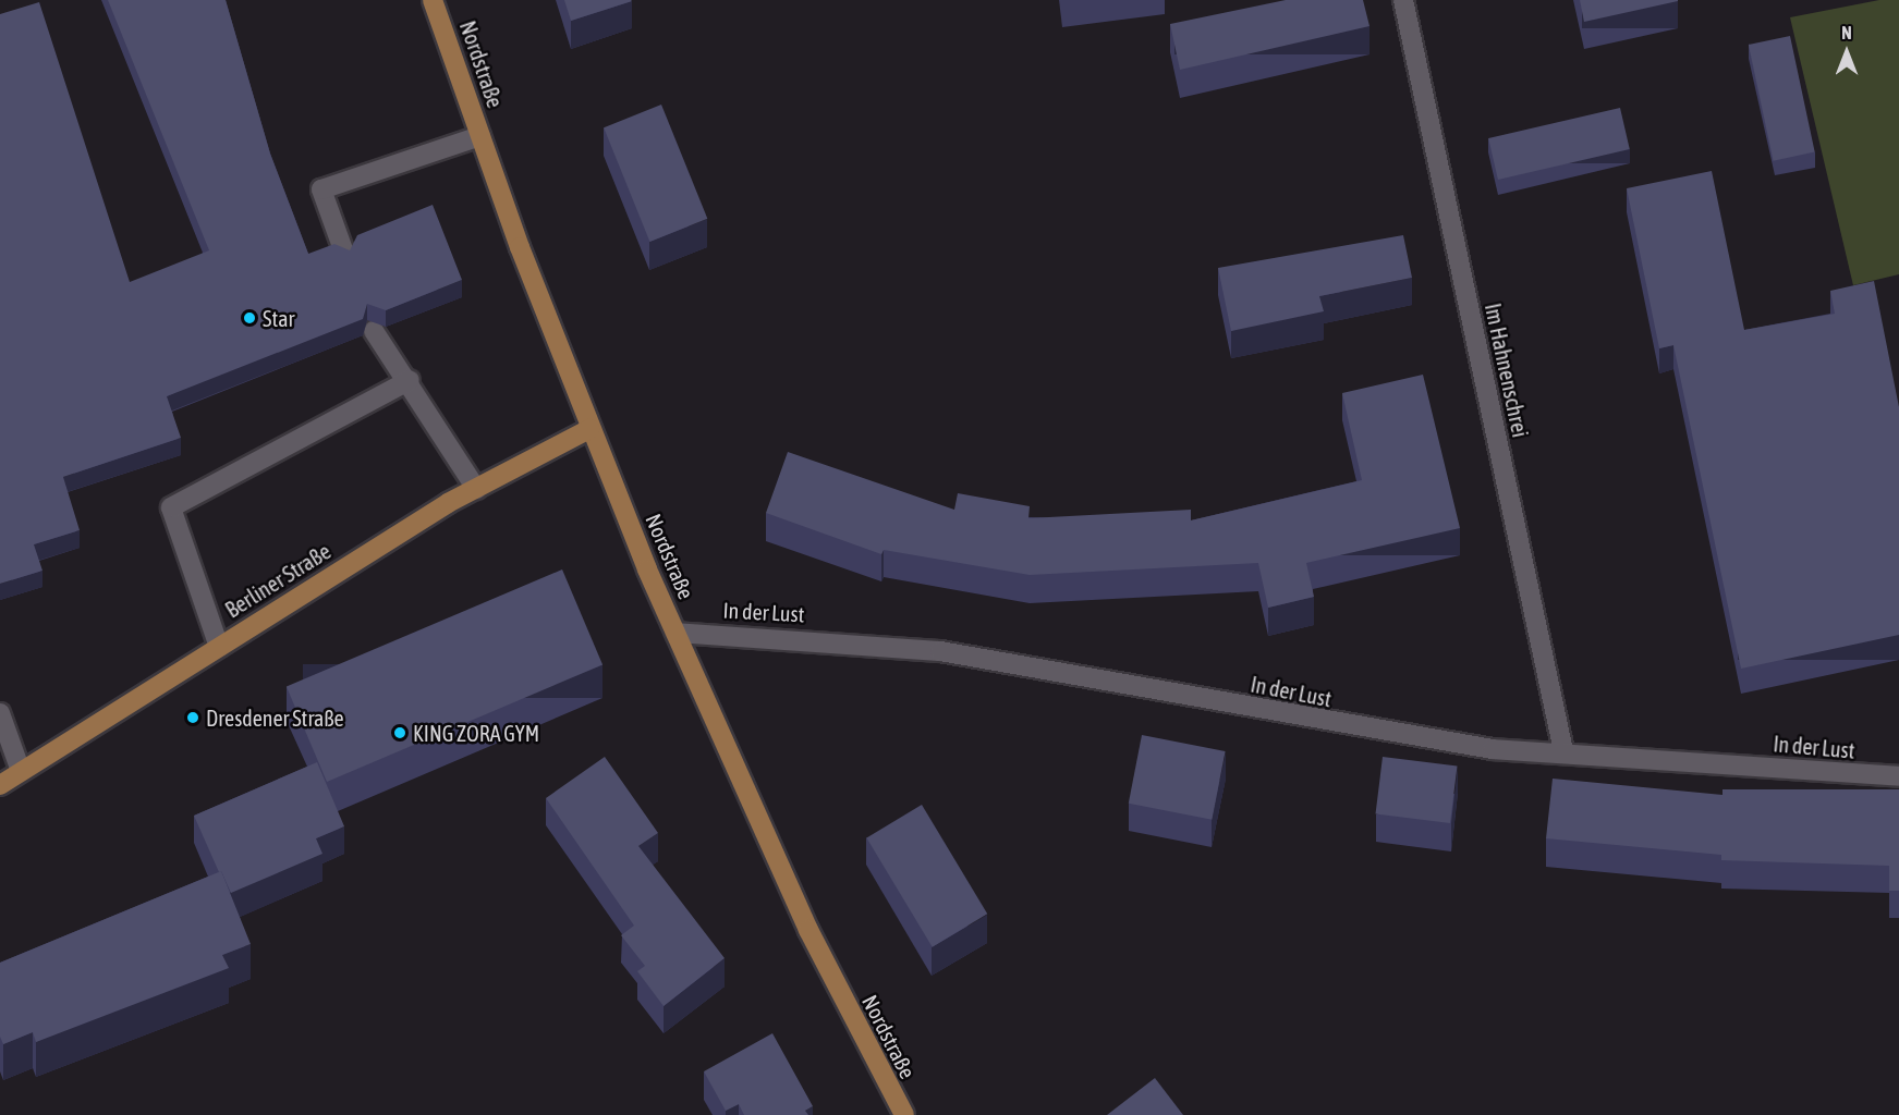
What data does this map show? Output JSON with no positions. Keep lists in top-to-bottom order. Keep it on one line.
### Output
{"streets":{"main road":["Nordstraße","Berliner Straße"],"street":["Im Hahnenschrei","In der Lust"]},"crossings":[["Nordstraße","Berliner Straße"],["Nordstraße","In der Lust"],["Im Hahnenschrei","In der Lust"]],"places":["Star","Dresdener Straße","KING ZORA GYM"],"north":"top"}
